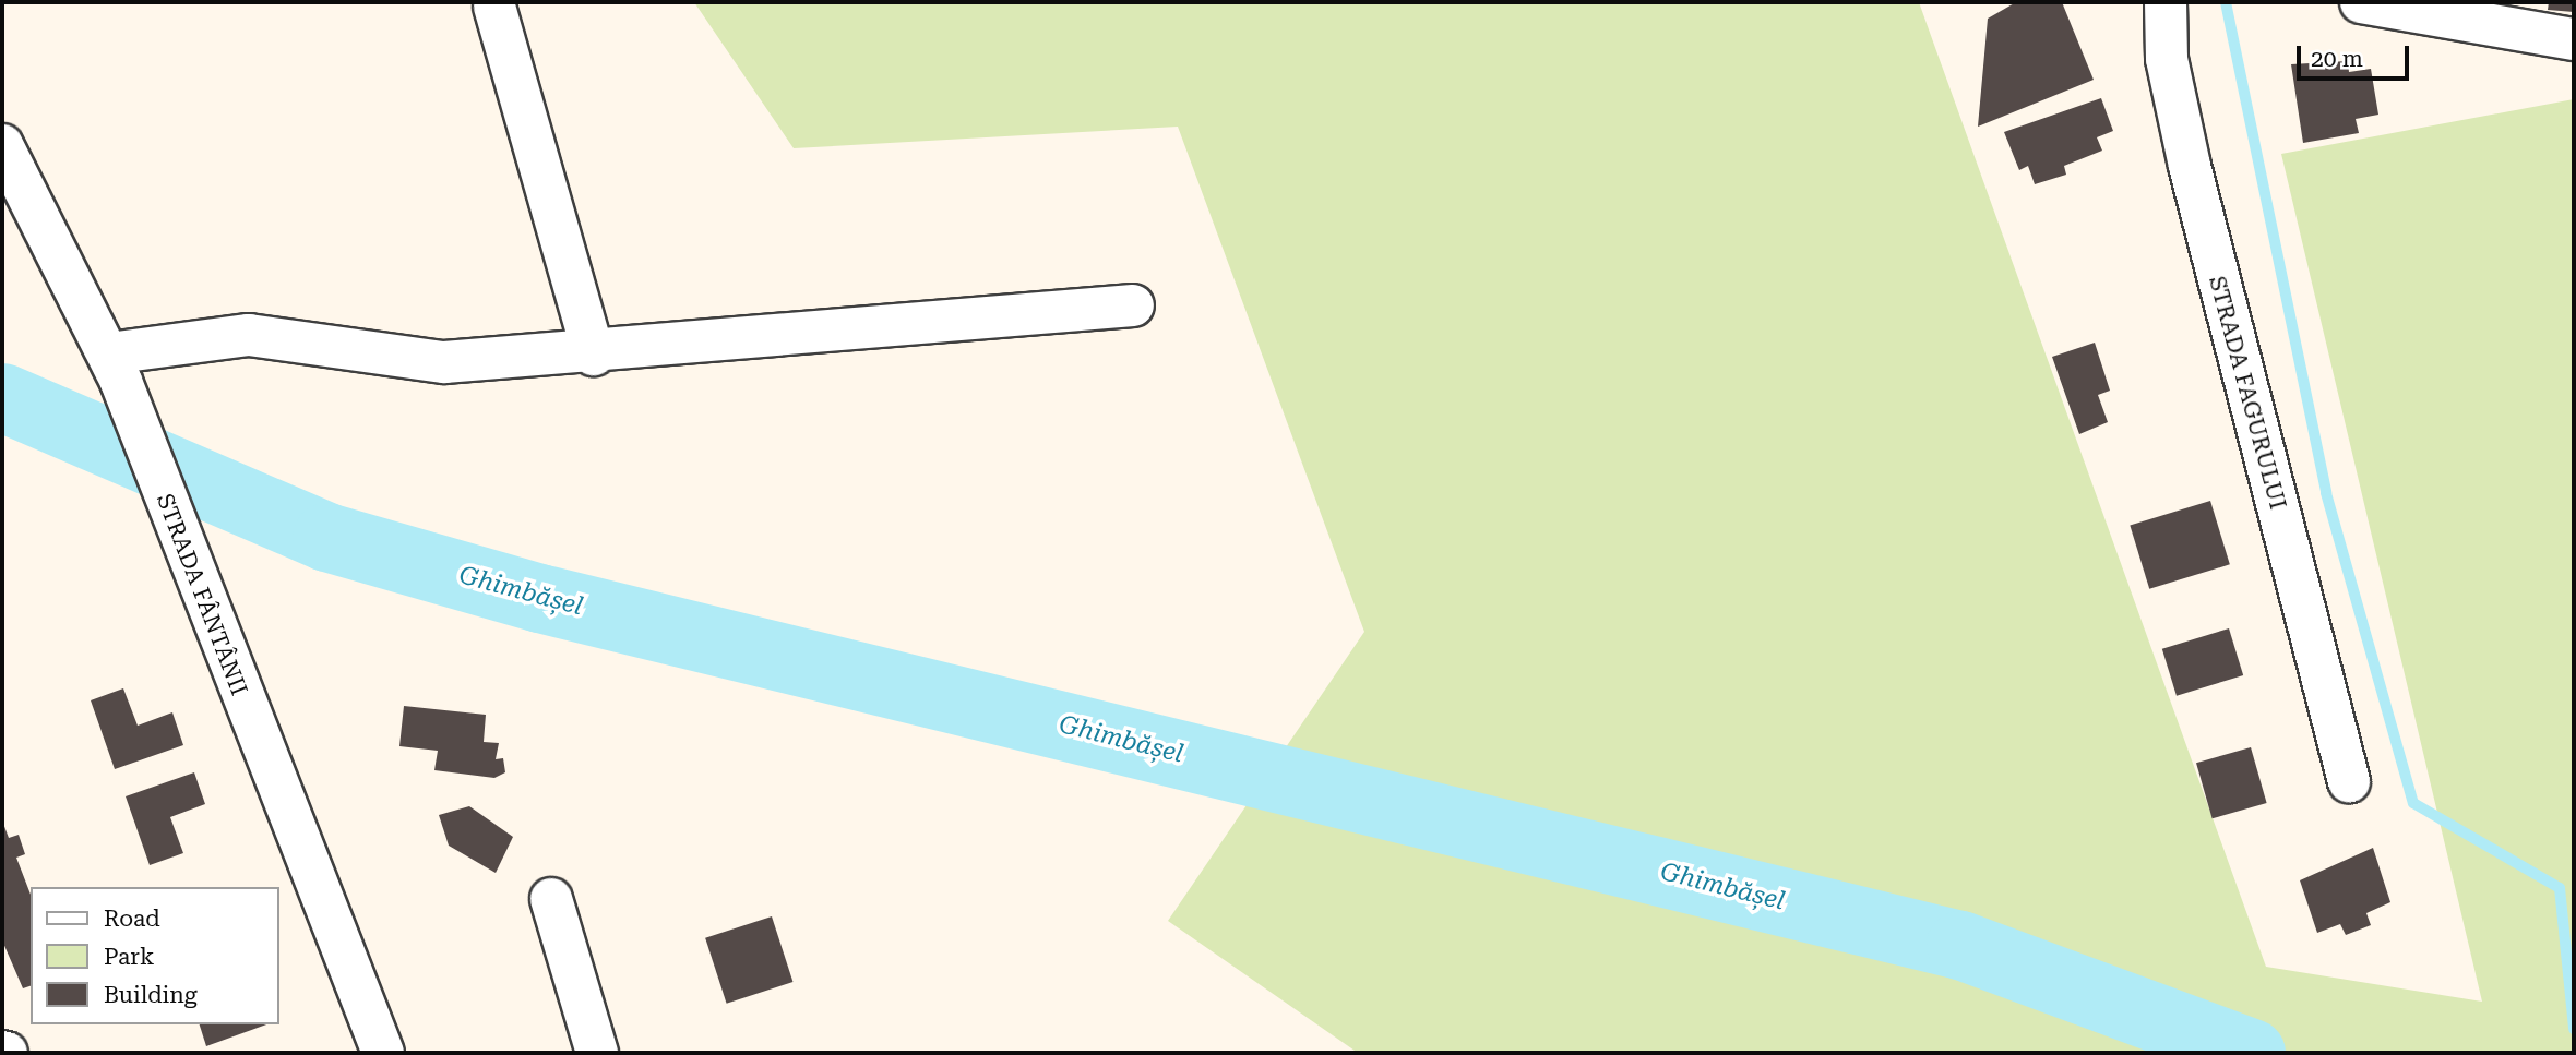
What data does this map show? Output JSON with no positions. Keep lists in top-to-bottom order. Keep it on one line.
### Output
{"streets":{"street":["STRADA FAGURULUI","STRADA FÂNTÂNII"]},"water":["Ghimbășel"],"legend":["Road","Park","Building"],"scale_bar":"20 m"}
